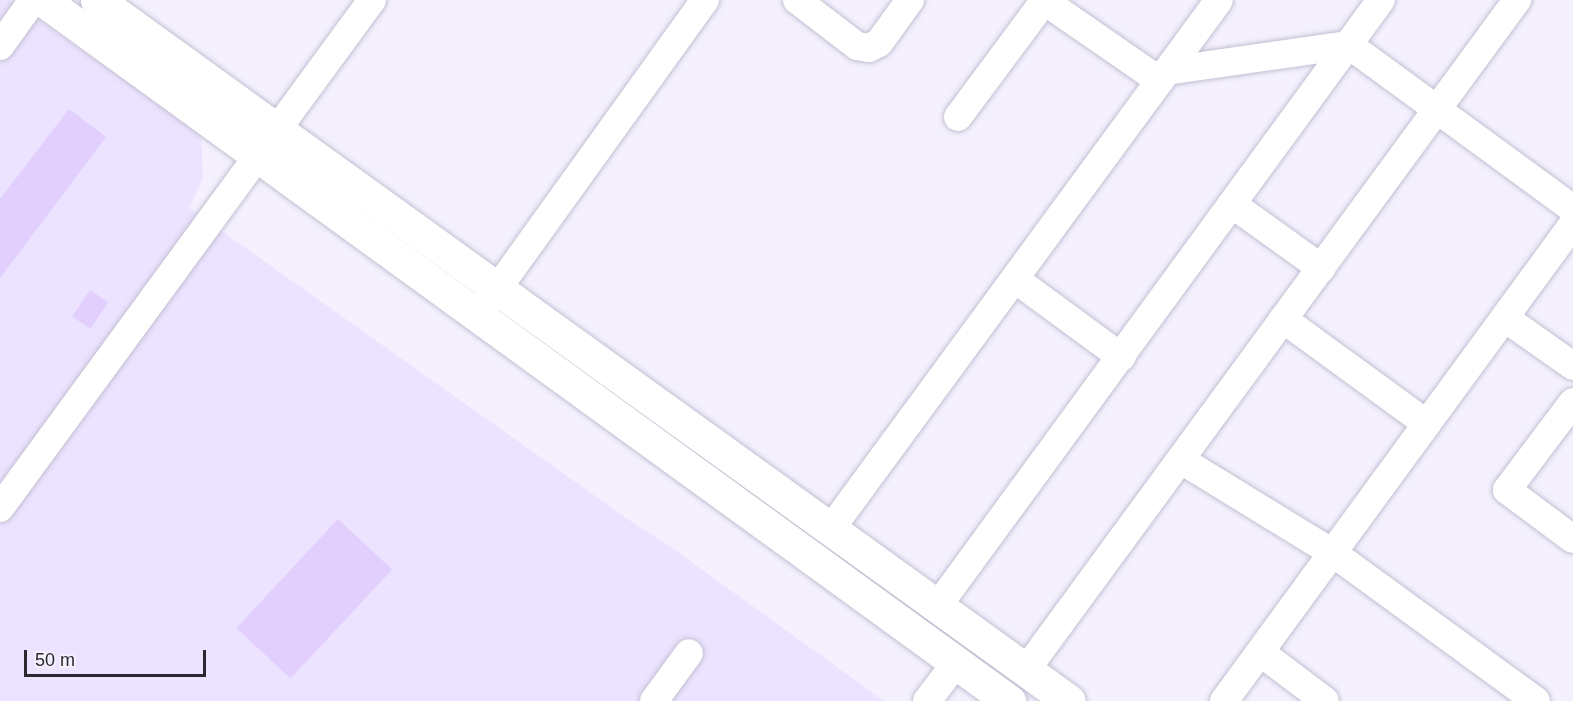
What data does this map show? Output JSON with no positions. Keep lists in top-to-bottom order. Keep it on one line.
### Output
{"scale_bar":"50 m"}
